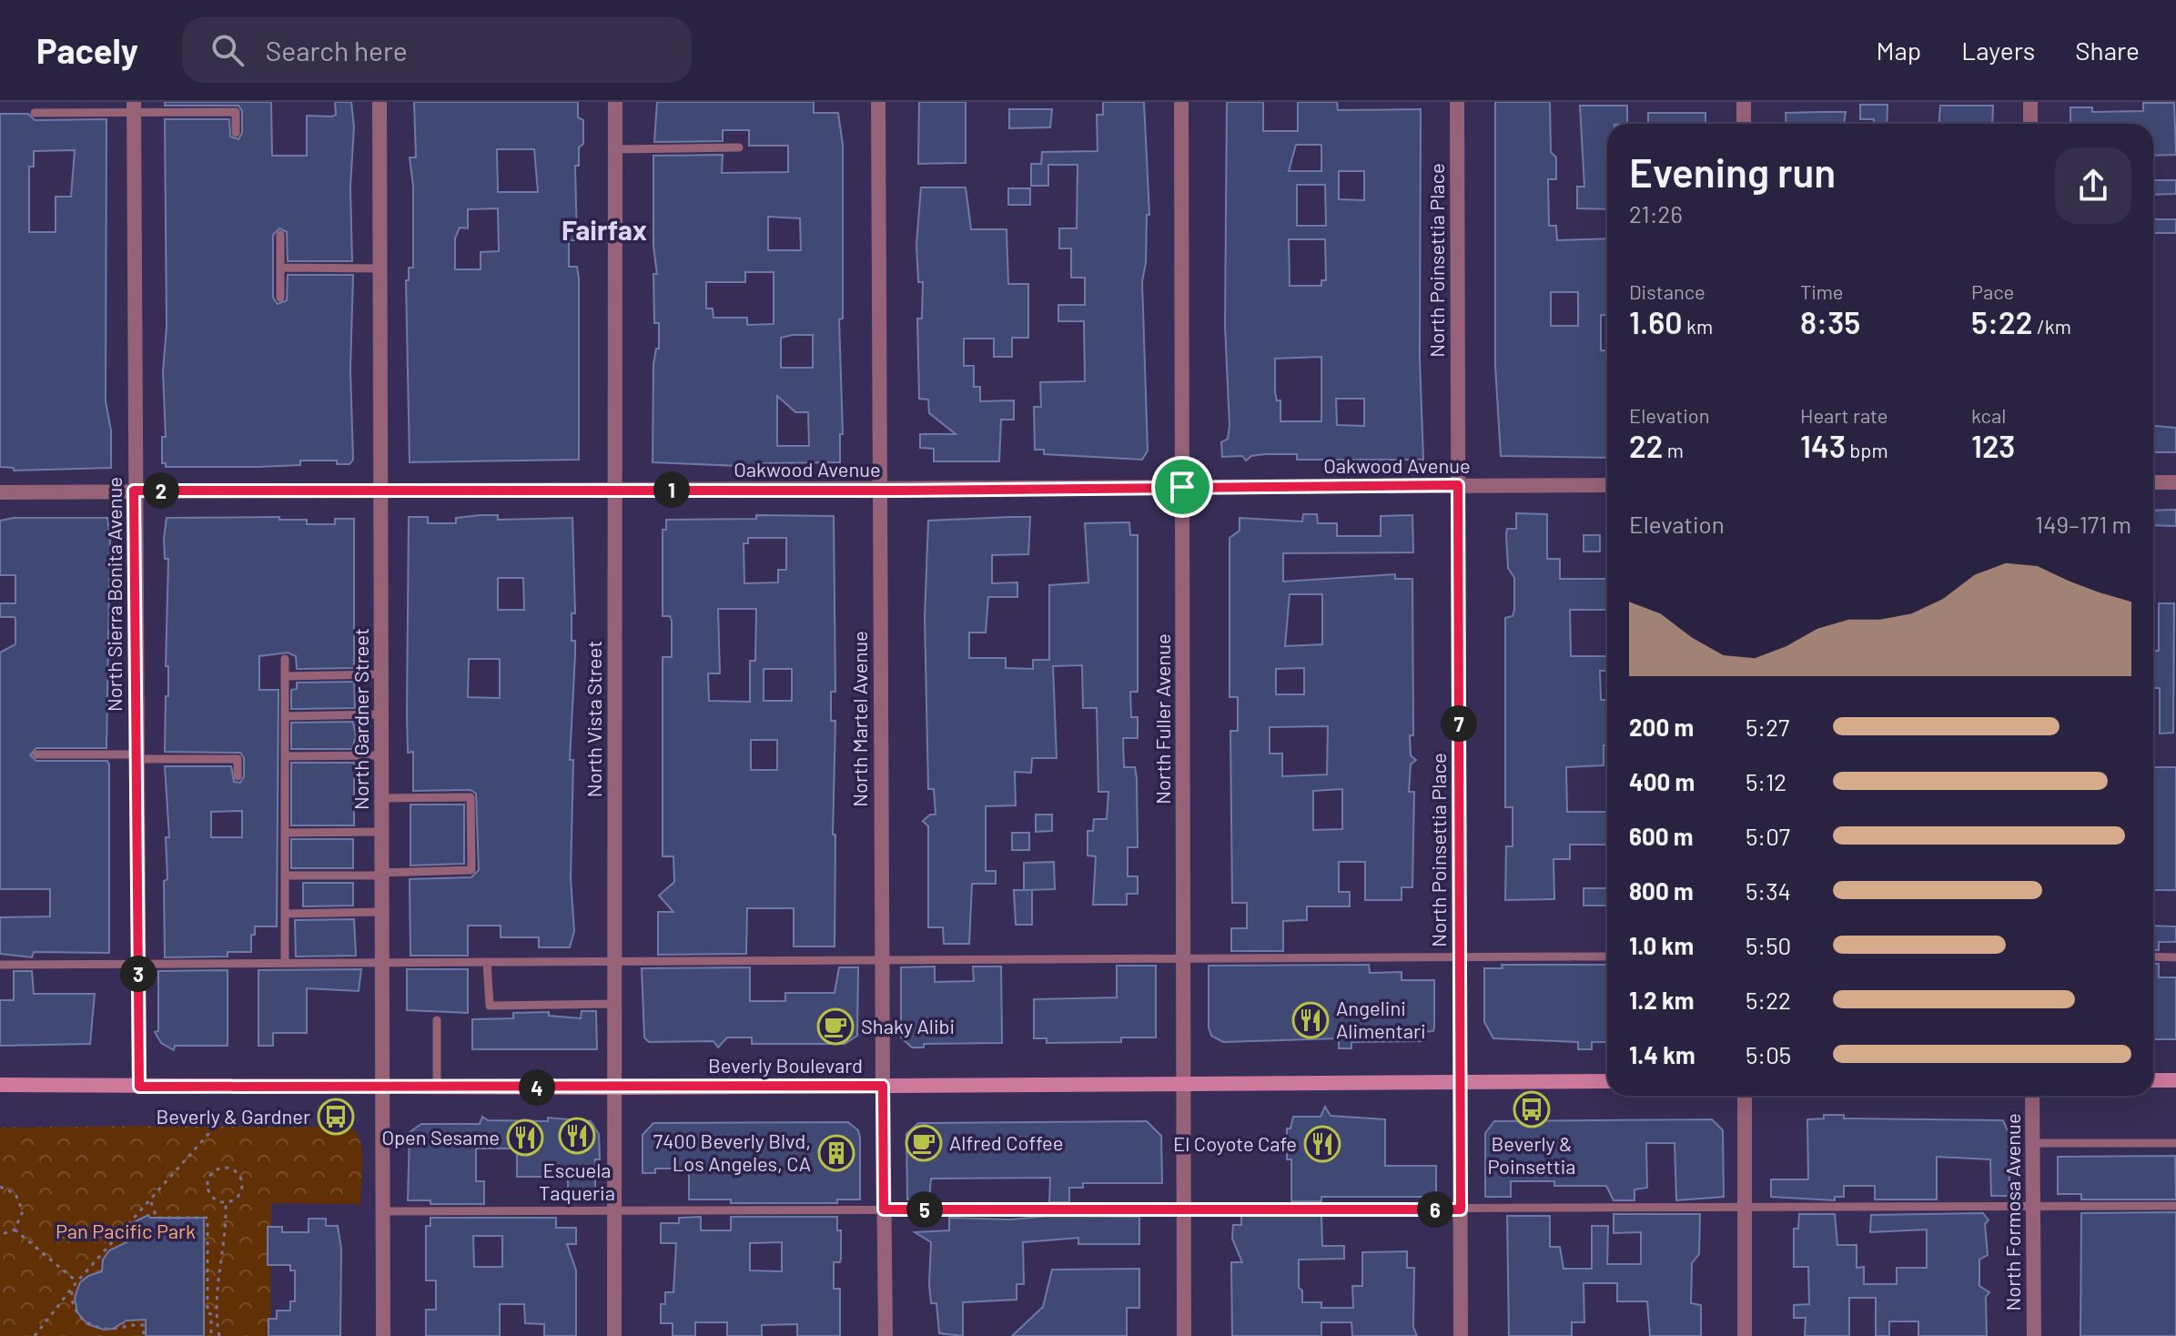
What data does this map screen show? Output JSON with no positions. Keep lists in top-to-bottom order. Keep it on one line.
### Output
{"streets":{"main road":["Beverly Boulevard"],"street":["North Poinsettia Place","Oakwood Avenue","North Sierra Bonita Avenue","North Gardner Street","North Vista Street","North Martel Avenue","North Fuller Avenue","North Formosa Avenue"]},"crossings":[["North Poinsettia Place","Oakwood Avenue"],["North Poinsettia Place","Beverly Boulevard"],["Oakwood Avenue","North Sierra Bonita Avenue"],["Oakwood Avenue","North Gardner Street"],["Oakwood Avenue","North Vista Street"],["Oakwood Avenue","North Martel Avenue"],["Oakwood Avenue","North Fuller Avenue"],["North Sierra Bonita Avenue","Beverly Boulevard"],["North Gardner Street","Beverly Boulevard"],["North Vista Street","Beverly Boulevard"],["North Martel Avenue","Beverly Boulevard"],["North Fuller Avenue","Beverly Boulevard"]],"districts":["Fairfax"],"parks":["Pan Pacific Park"],"places":{"restaurant":["Angelini Alimentari","Escuela Taqueria","Open Sesame","El Coyote Cafe"],"cafe":["Shaky Alibi","Alfred Coffee"],"bus stop":["Beverly & Poinsettia","Beverly & Gardner"],"building":["7400 Beverly Blvd, Los Angeles, CA"]},"page":{"header":"Pacely","search":"Search here","nav":["Map","Layers","Share"],"heading":["Evening run","21:26"],"stats":[["Distance","1.60 km"],["Time","8:35"],["Pace","5:22 /km"],["Elevation","22 m"],["Heart rate","143 bpm"],["kcal","123"]],"pins":["1","2","7","3","4","5","6"],"chart":["Elevation","149–171 m"],"list":[{"name":"200 m","note":"5:27"},{"name":"400 m","note":"5:12"},{"name":"600 m","note":"5:07"},{"name":"800 m","note":"5:34"},{"name":"1.0 km","note":"5:50"},{"name":"1.2 km","note":"5:22"},{"name":"1.4 km","note":"5:05"}]}}
